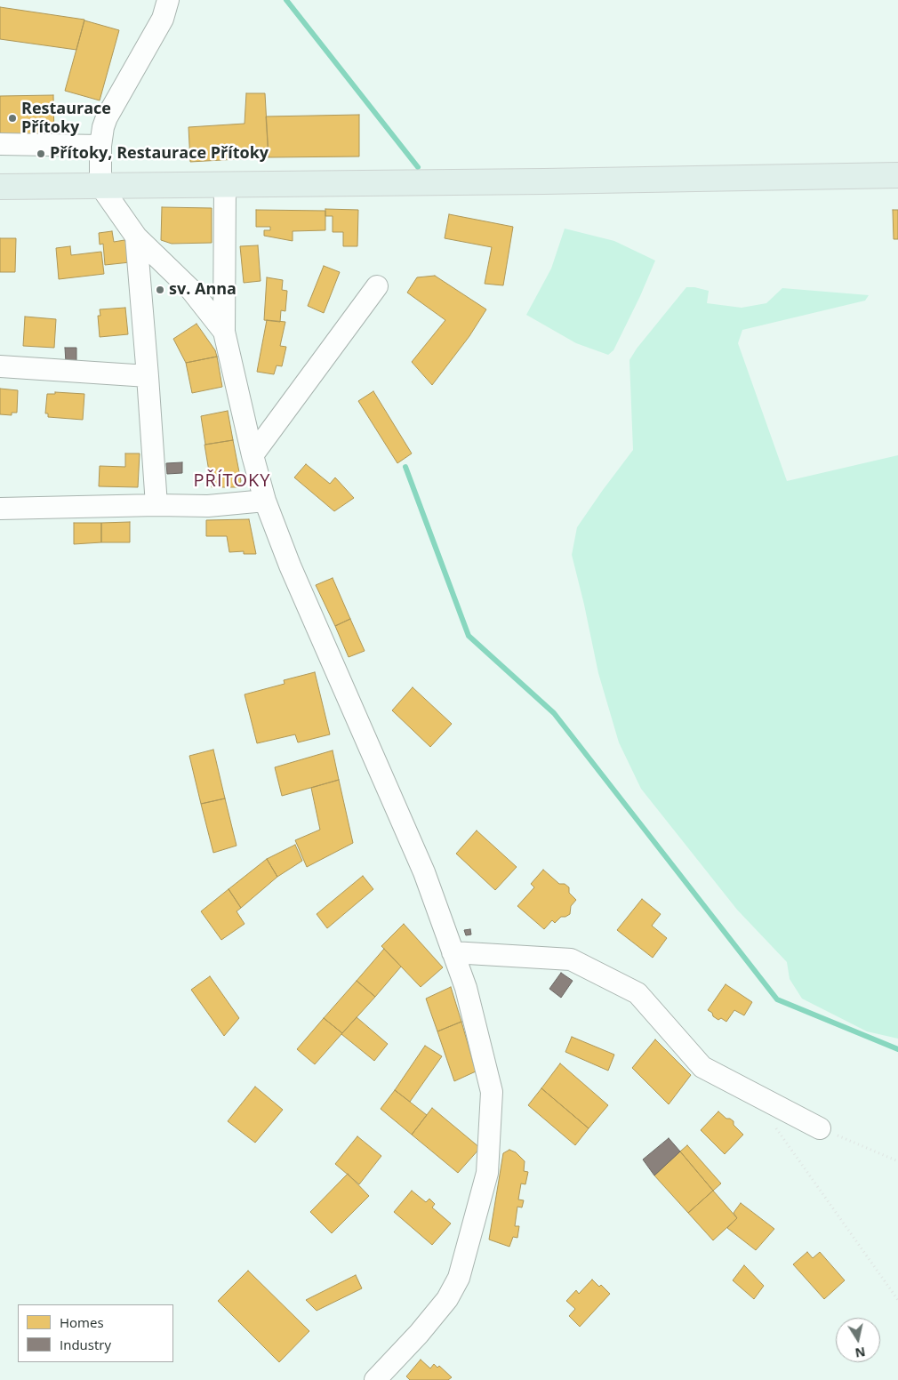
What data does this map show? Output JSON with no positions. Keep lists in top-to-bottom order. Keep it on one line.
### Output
{"districts":["PŘÍTOKY"],"places":["Restaurace Přítoky","Přítoky, Restaurace Přítoky","sv. Anna"],"legend":["Homes","Industry"],"north":"bottom"}
